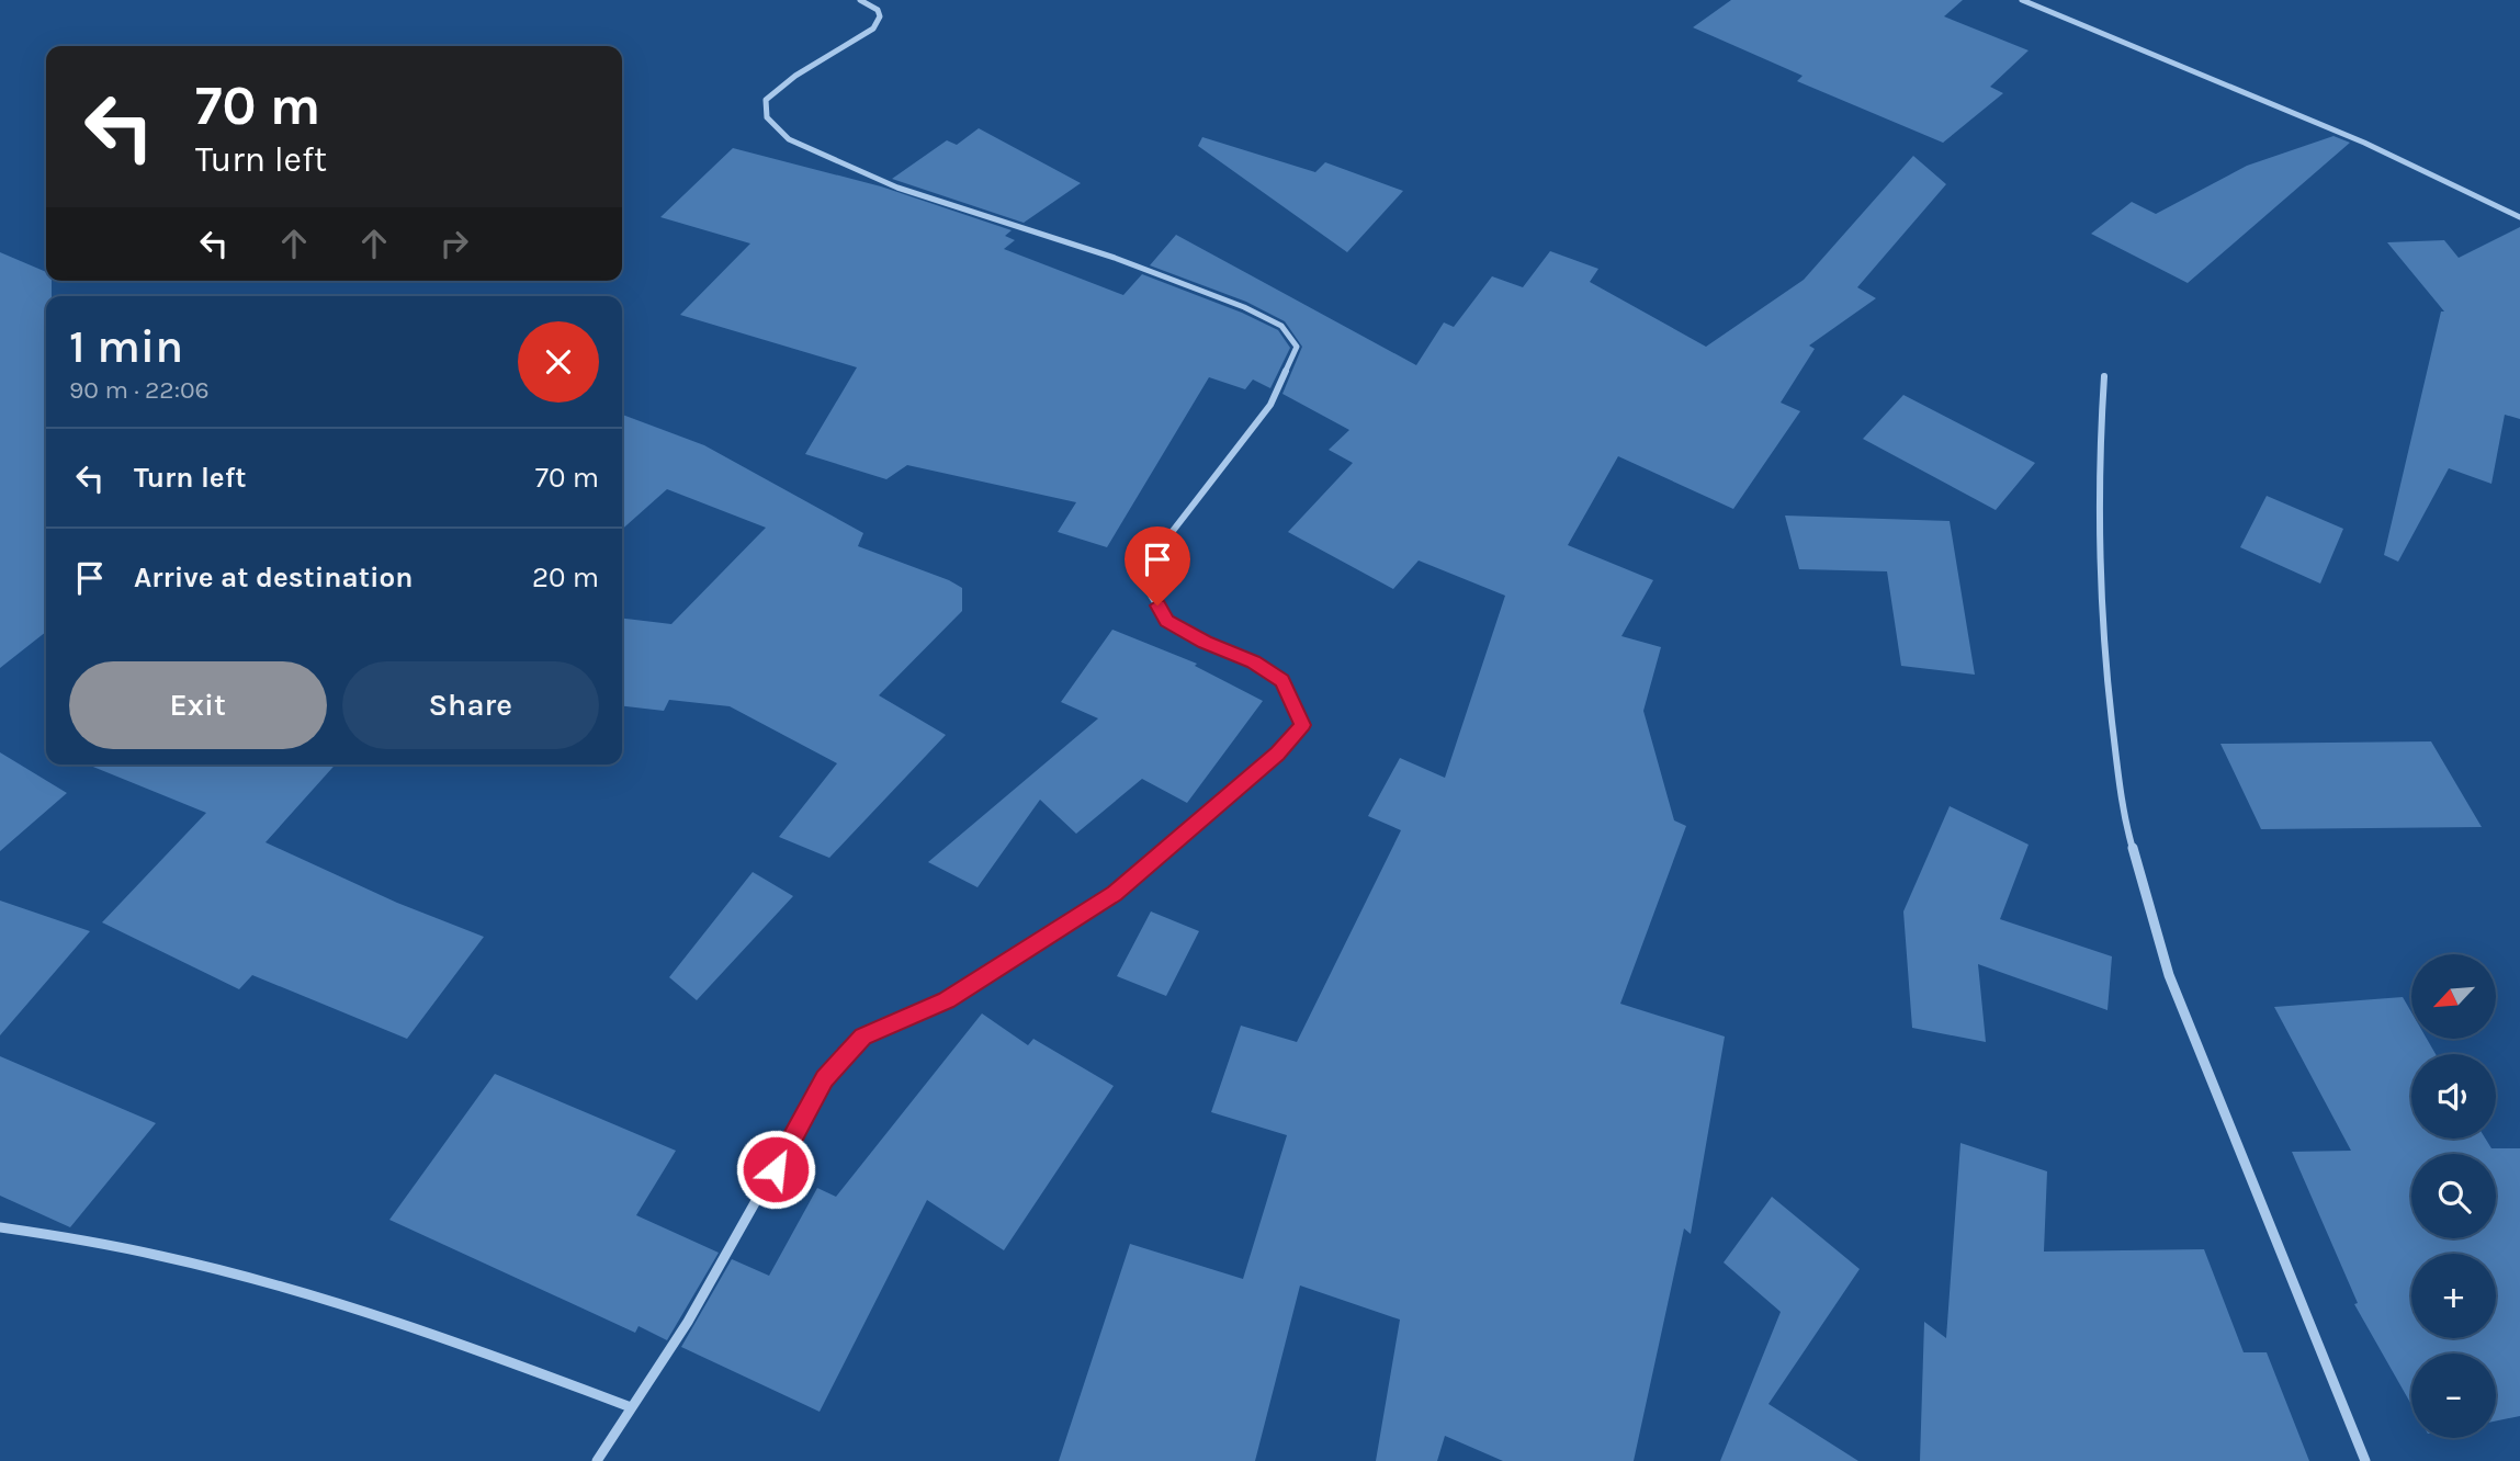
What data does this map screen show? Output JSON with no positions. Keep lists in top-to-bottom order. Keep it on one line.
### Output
{"north":"bottom left","page":{"turn":["70 m","Turn left"],"heading":["1 min","90 m · 22:06"],"list":[{"name":"Turn left","value":"70 m"},{"name":"Arrive at destination","value":"20 m"}],"buttons":["Exit","Share"],"map_buttons":["+","−"]}}
